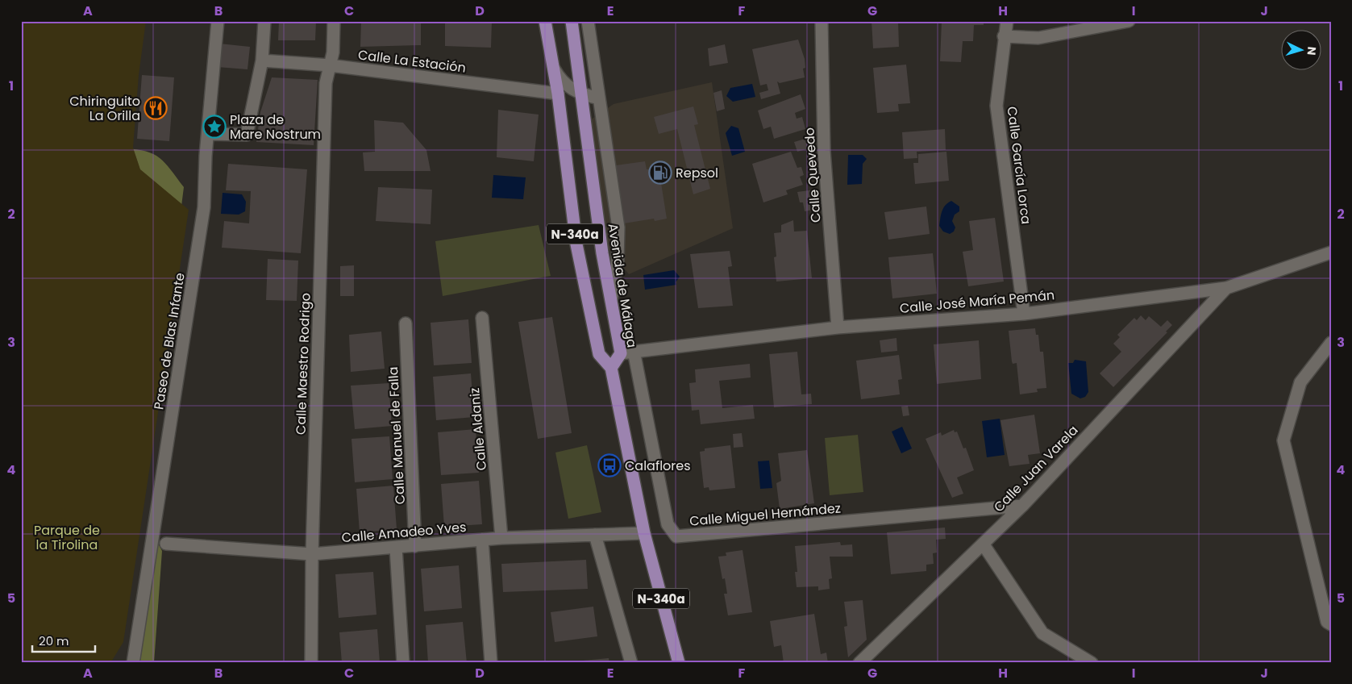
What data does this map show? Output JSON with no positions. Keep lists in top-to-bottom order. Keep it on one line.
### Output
{"streets":{"main road":["N-340a","Avenida de Málaga"],"street":["Calle La Estación","Calle García Lorca","Calle Quevedo","Calle José María Pemán","Paseo de Blas Infante","Calle Maestro Rodrigo","Calle Aldaniz","Calle Manuel de Falla","Calle Juan Varela","Calle Miguel Hernández","Calle Amadeo Yves"]},"crossings":[["Calle La Estación","N-340a"],["Calle La Estación","Calle Maestro Rodrigo"],["Calle García Lorca","Calle José María Pemán"],["Calle Quevedo","Calle José María Pemán"],["N-340a","Avenida de Málaga"],["N-340a","Calle Amadeo Yves"],["Avenida de Málaga","Calle José María Pemán"],["Calle José María Pemán","Calle Juan Varela"],["Calle José María Pemán","Calle Miguel Hernández"],["Calle Maestro Rodrigo","Calle Amadeo Yves"],["Calle Aldaniz","Calle Amadeo Yves"],["Calle Manuel de Falla","Calle Amadeo Yves"],["Calle Juan Varela","Calle Miguel Hernández"]],"parks":["Parque de la Tirolina"],"places":{"restaurant":["Chiringuito La Orilla"],"place":["Plaza de Mare Nostrum"],"fuel station":["Repsol"],"bus stop":["Calaflores"]},"scale_bar":"20 m","north":"right","grid":{"columns":["A","B","C","D","E","F","G","H","I","J"],"rows":["1","2","3","4","5"]}}
